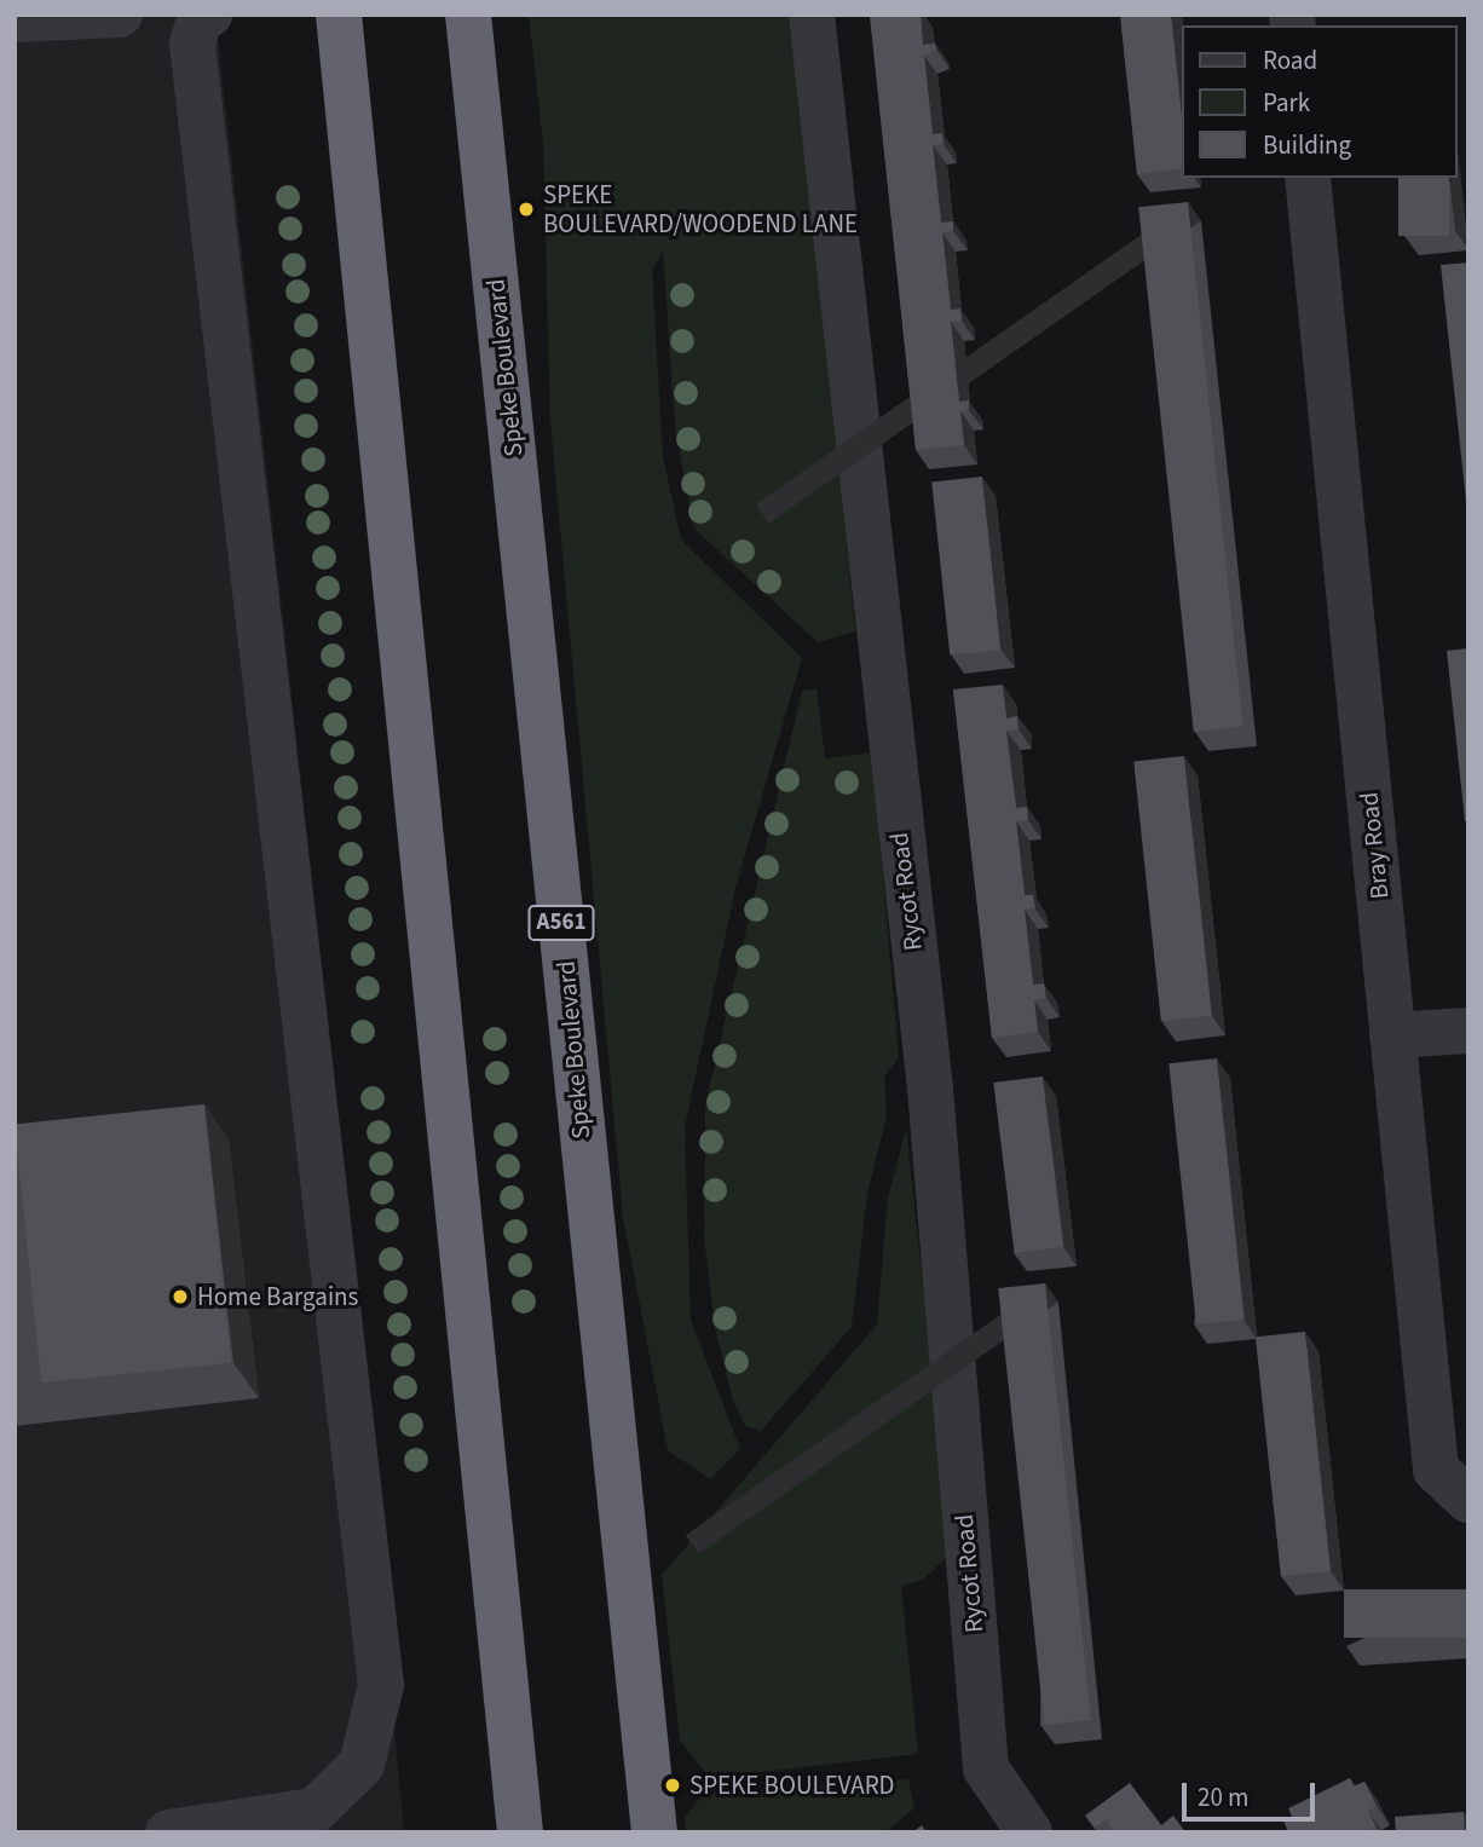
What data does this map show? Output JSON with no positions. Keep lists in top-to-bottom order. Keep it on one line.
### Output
{"streets":{"highway":["Speke Boulevard","A561"],"street":["Bray Road","Rycot Road"]},"places":["SPEKE BOULEVARD/WOODEND LANE","Home Bargains","SPEKE BOULEVARD"],"legend":["Road","Park","Building"],"scale_bar":"20 m"}
